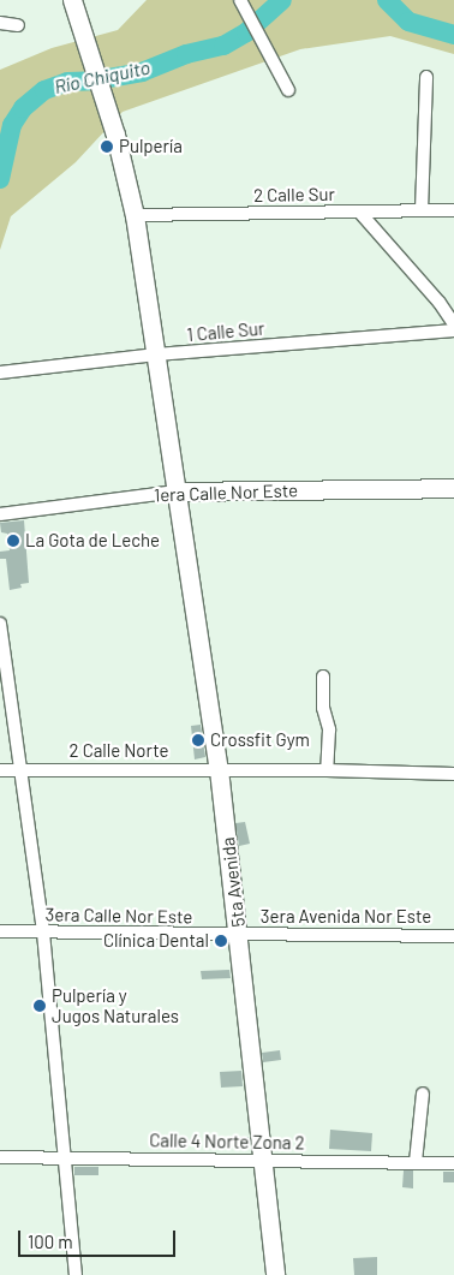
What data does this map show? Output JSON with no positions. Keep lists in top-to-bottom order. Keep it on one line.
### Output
{"streets":{"street":["2 Calle Sur","1 Calle Sur","1era Calle Nor Este","2 Calle Norte","5ta Avenida","3era Calle Nor Este","3era Avenida Nor Este","Calle 4 Norte Zona 2"]},"crossings":[["2 Calle Sur","5ta Avenida"],["1 Calle Sur","5ta Avenida"],["1era Calle Nor Este","5ta Avenida"],["2 Calle Norte","5ta Avenida"],["5ta Avenida","3era Calle Nor Este"],["5ta Avenida","3era Avenida Nor Este"],["5ta Avenida","Calle 4 Norte Zona 2"],["3era Calle Nor Este","3era Avenida Nor Este"]],"water":["Río Chiquito"],"places":["Pulpería","La Gota de Leche","Crossfit Gym","Clínica Dental","Pulpería y Jugos Naturales"],"scale_bar":"100 m"}
